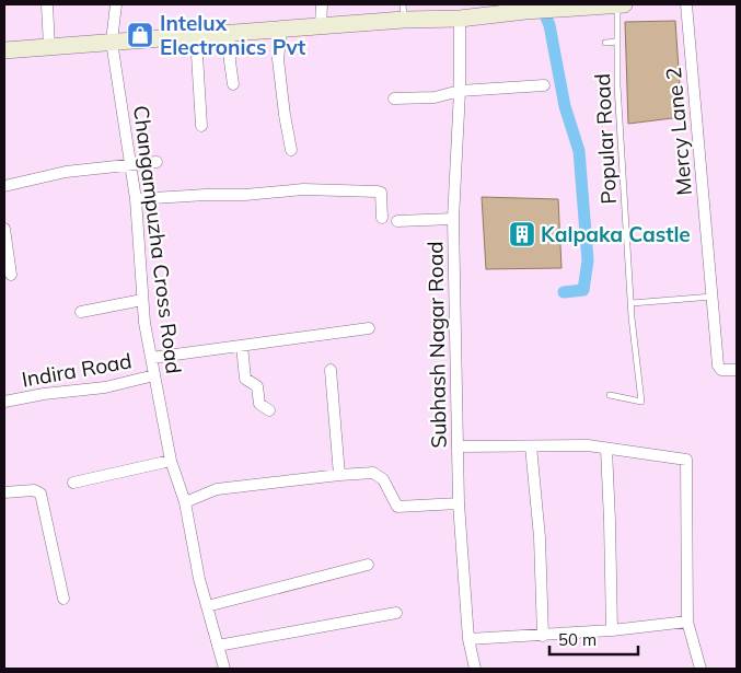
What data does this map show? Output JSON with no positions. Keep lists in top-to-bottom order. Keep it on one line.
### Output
{"streets":{"street":["Mercy Lane 2","Changampuzha Cross Road","Subhash Nagar Road","Indira Road"],"lane":["Popular Road"]},"crossings":[["Changampuzha Cross Road","Indira Road"]],"places":{"shop":["Intelux Electronics Pvt"],"building":["Kalpaka Castle"]},"scale_bar":"50 m"}
